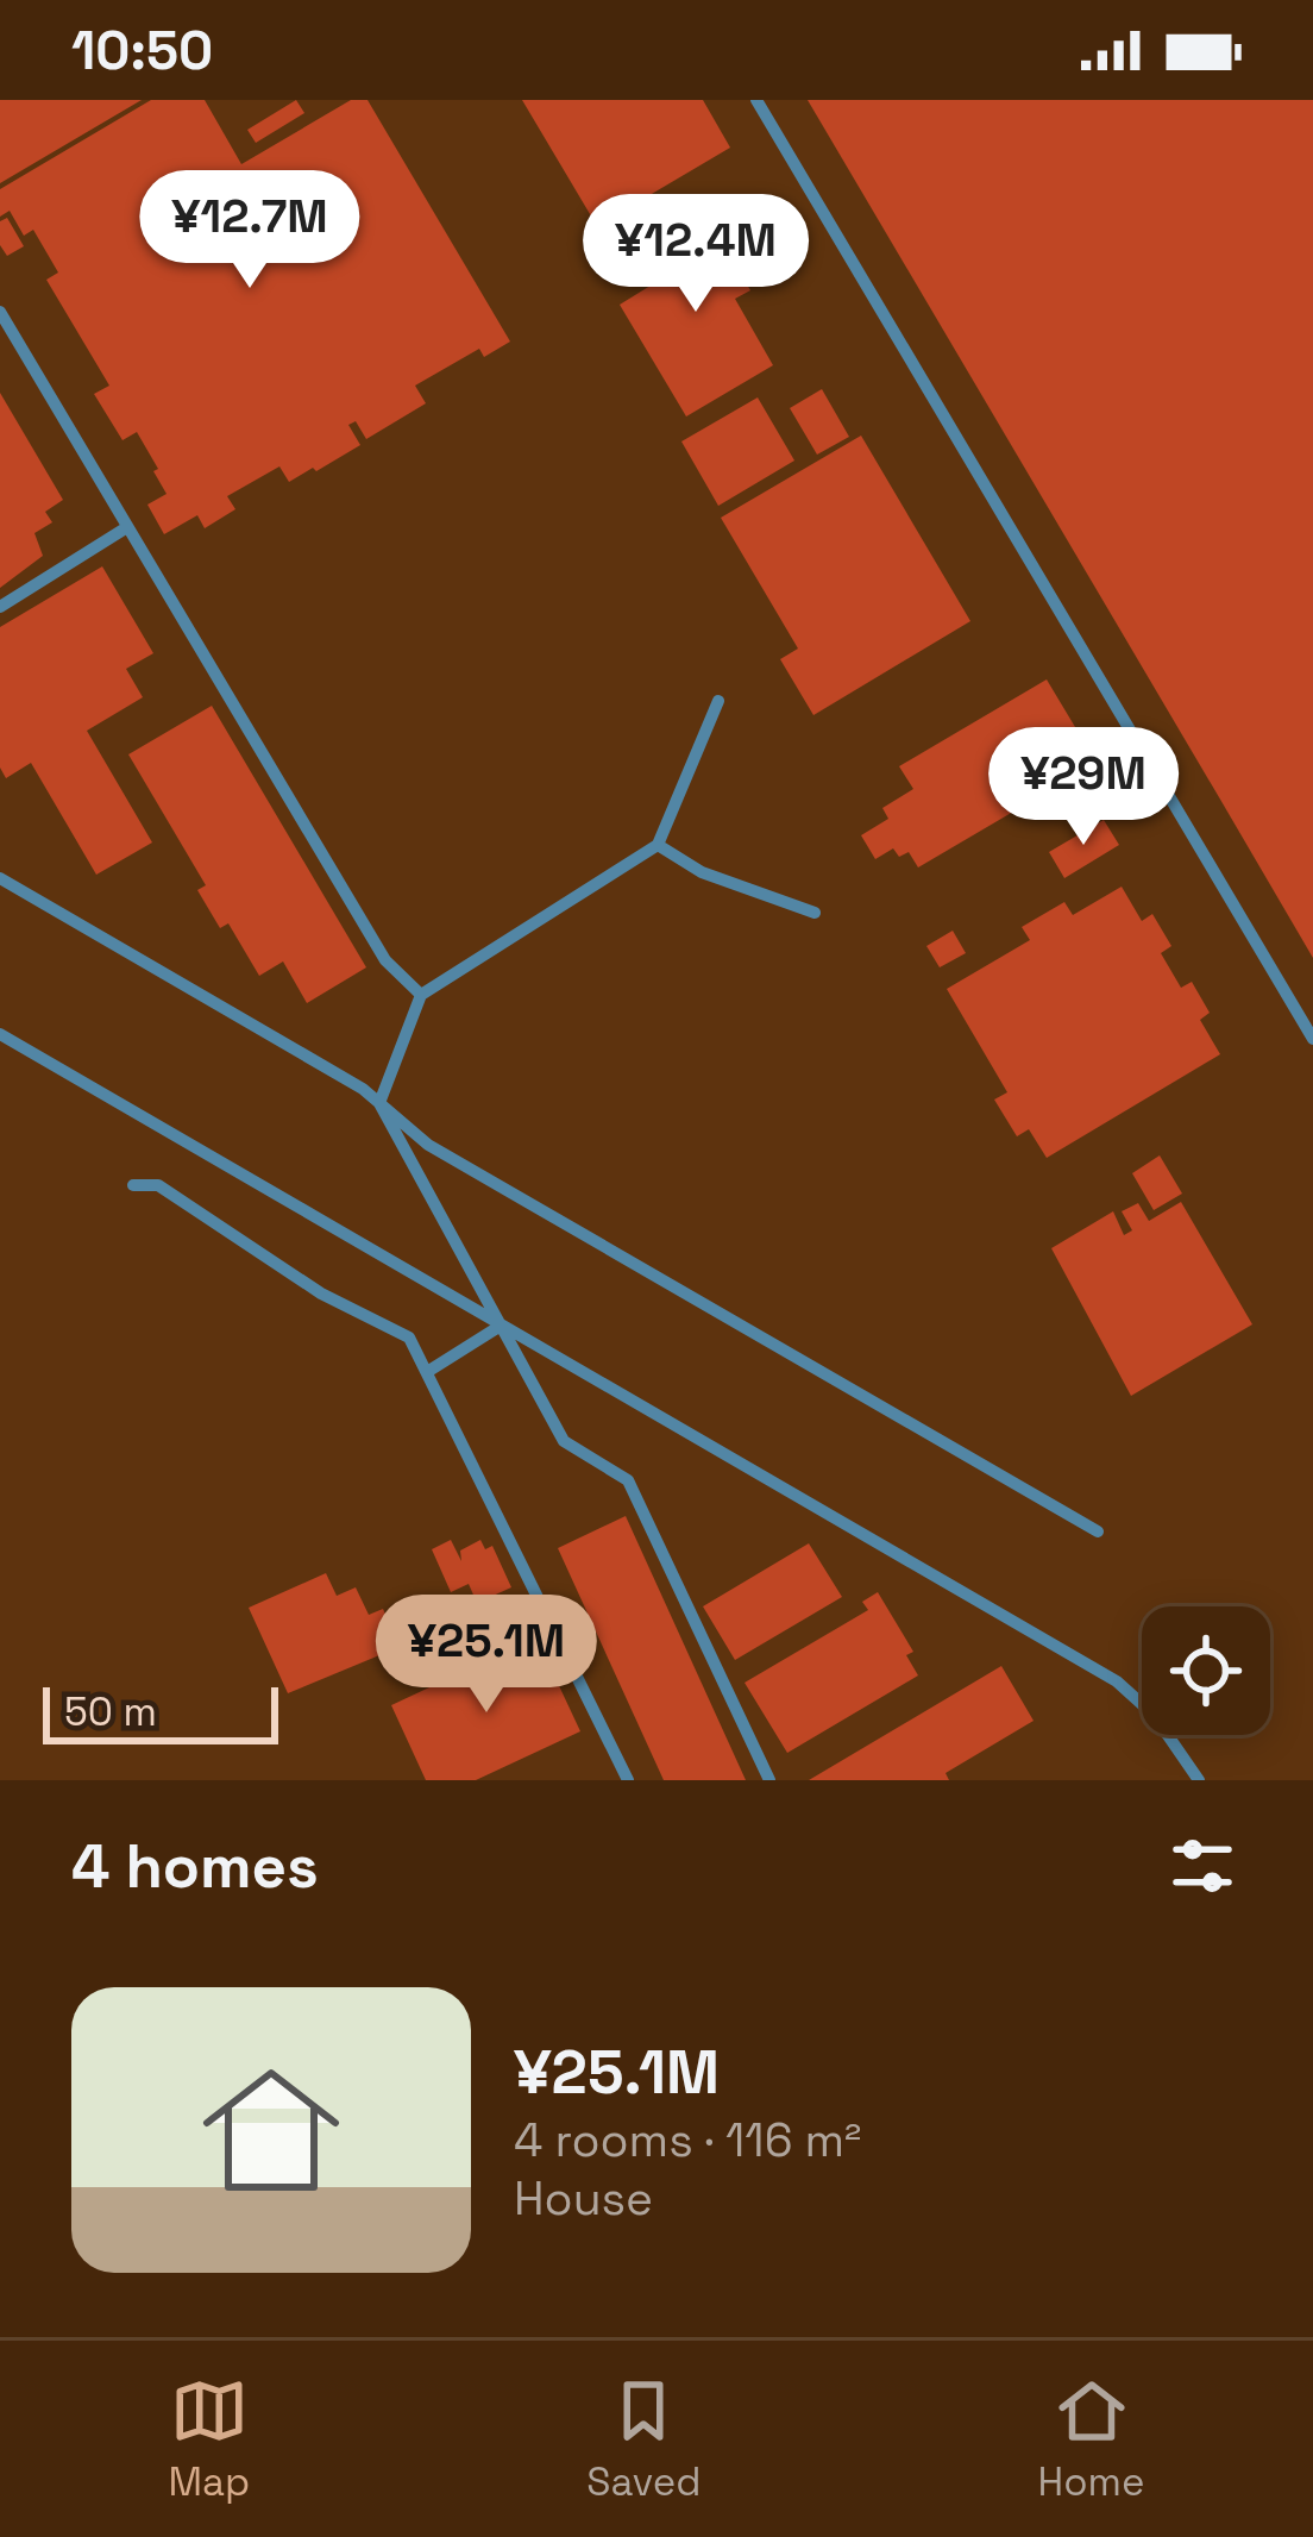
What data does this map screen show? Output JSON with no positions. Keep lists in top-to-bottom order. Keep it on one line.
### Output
{"scale_bar":"50 m","page":{"status":"10:50","price":["¥12.7M","¥12.4M","¥29M","¥25.1M"],"scale":"50 m","heading":"4 homes","list":[{"name":"¥25.1M","note":"4 rooms · 116 m² · House"}],"tabs":["Map","Saved","Home"]}}
